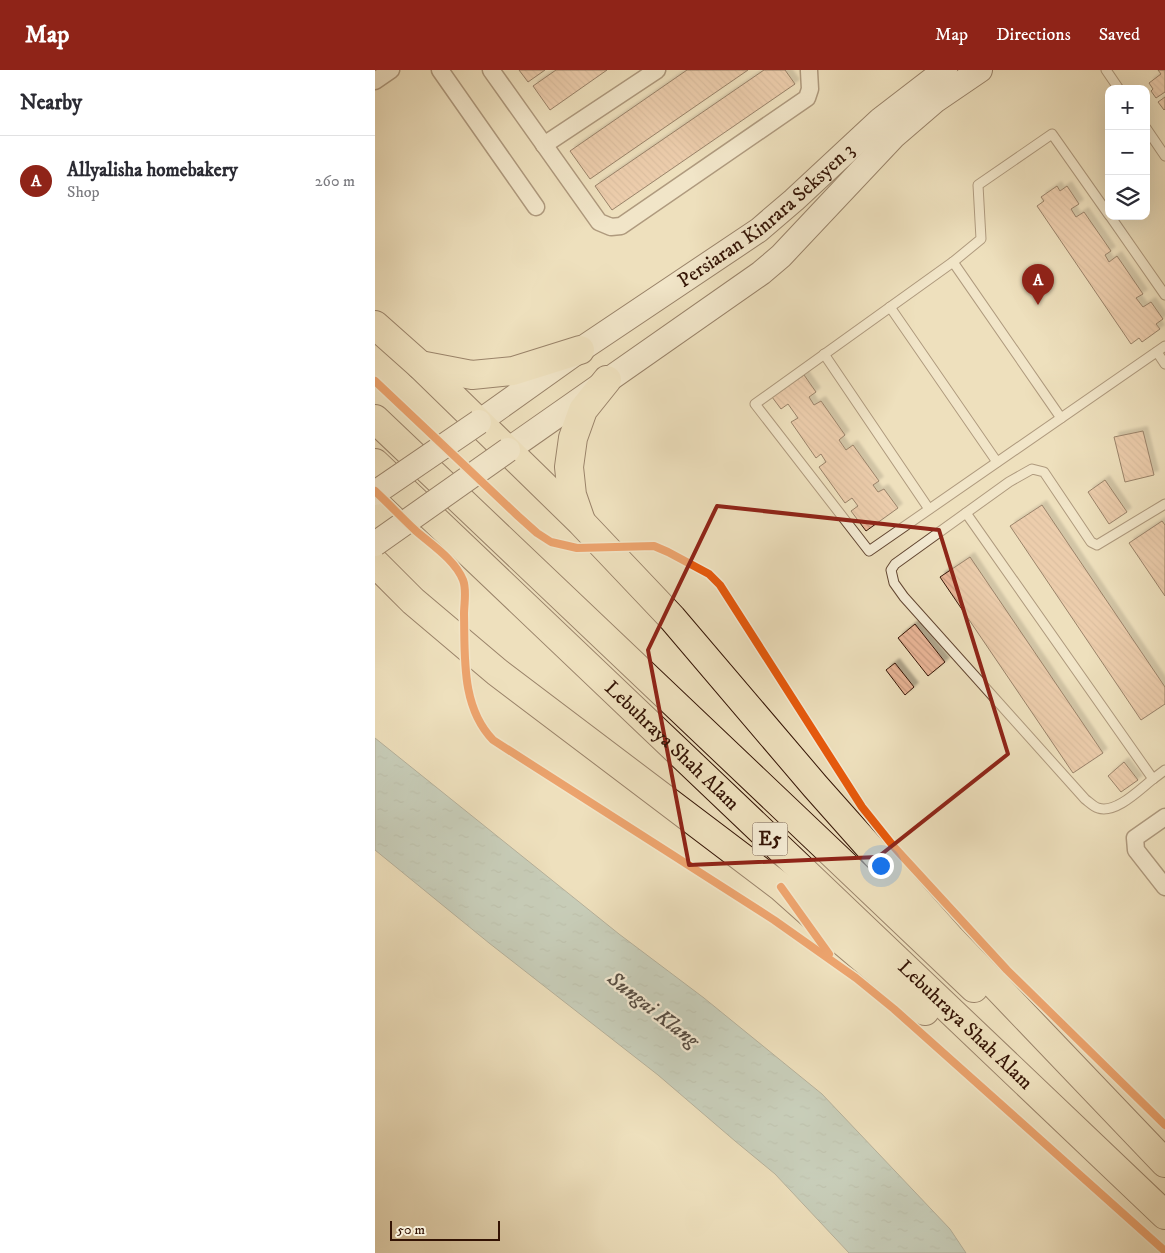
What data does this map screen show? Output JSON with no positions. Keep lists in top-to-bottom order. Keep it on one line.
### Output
{"streets":{"highway":["Lebuhraya Shah Alam","E5"],"main road":["Persiaran Kinrara Seksyen 3"]},"water":["Sungai Klang"],"scale_bar":"50 m","page":{"header":"Map","nav":["Map","Directions","Saved"],"heading":"Nearby","map_buttons":["+","−"],"list":[{"mark":"A","name":"Allyalisha homebakery","note":"Shop","value":"260 m"}],"pins":"A","scale":"50 m"}}
